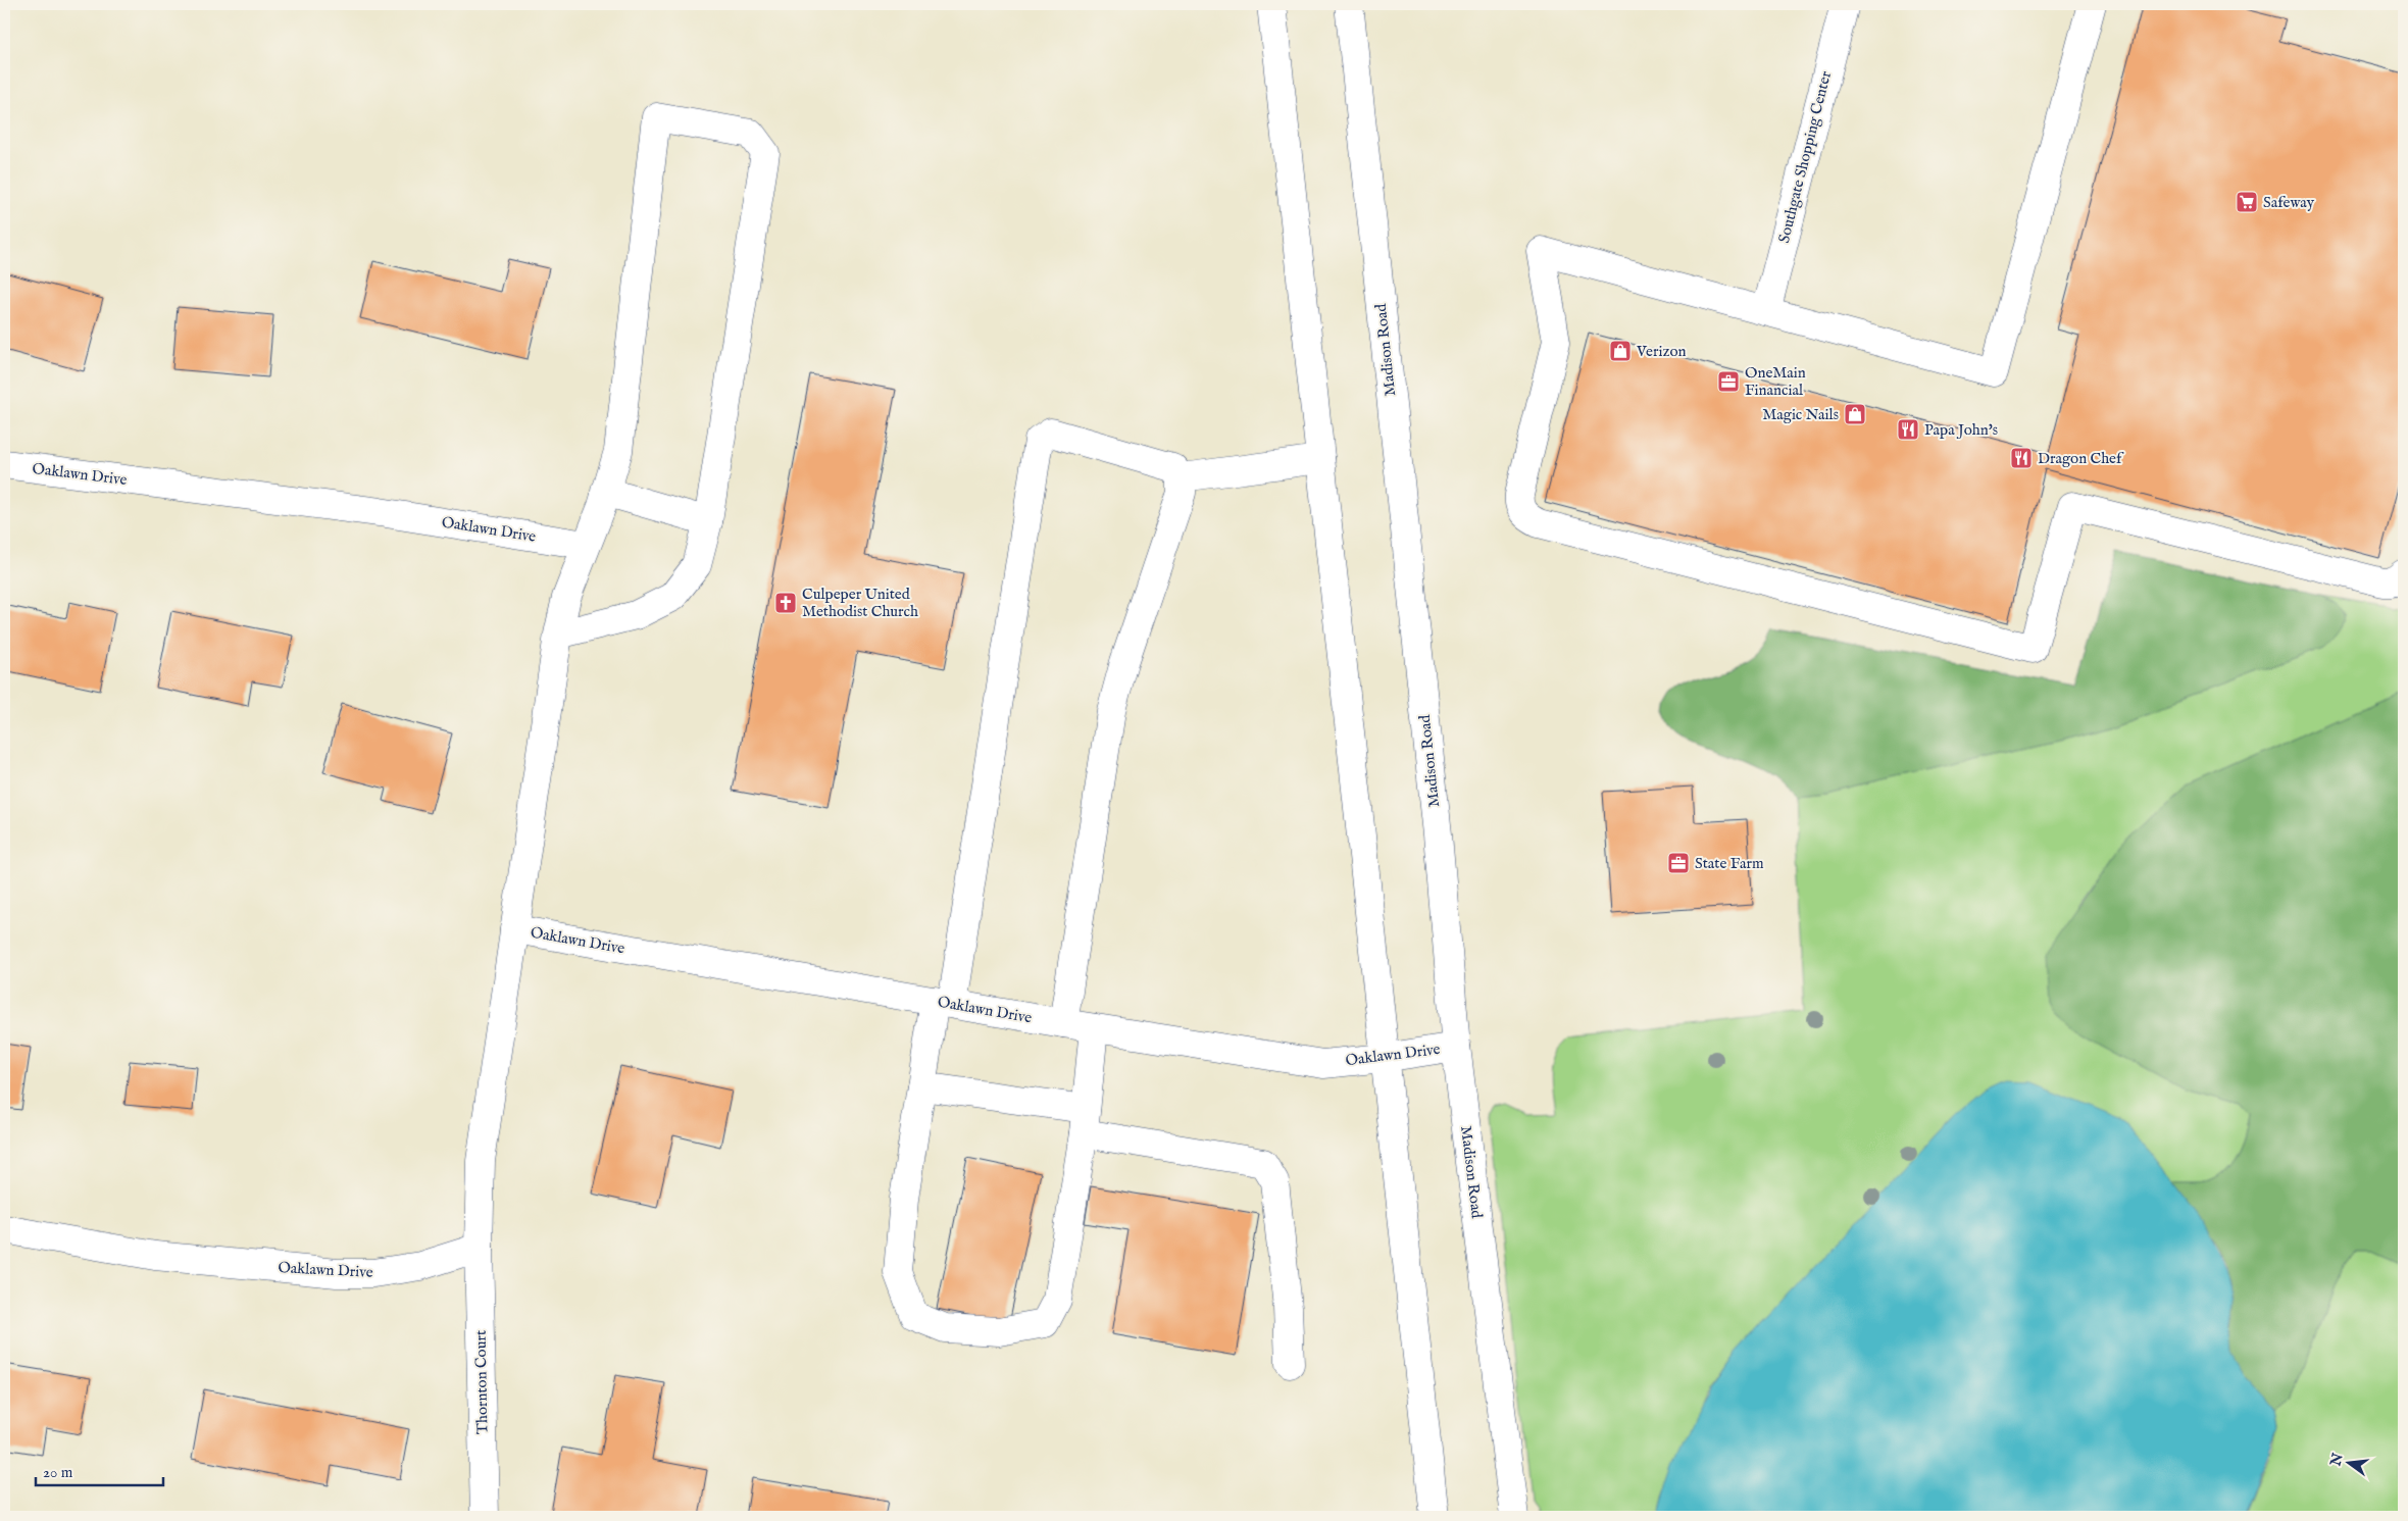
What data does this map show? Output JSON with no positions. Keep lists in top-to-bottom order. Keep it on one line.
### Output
{"streets":{"street":["Southgate Shopping Center","Madison Road","Oaklawn Drive","Thornton Court"]},"crossings":[["Madison Road","Oaklawn Drive"],["Oaklawn Drive","Thornton Court"]],"places":{"supermarket":["Safeway"],"shop":["Verizon","Magic Nails"],"office":["OneMain Financial","State Farm"],"restaurant":["Papa John's","Dragon Chef"],"church":["Culpeper United Methodist Church"]},"scale_bar":"20 m","north":"left"}
